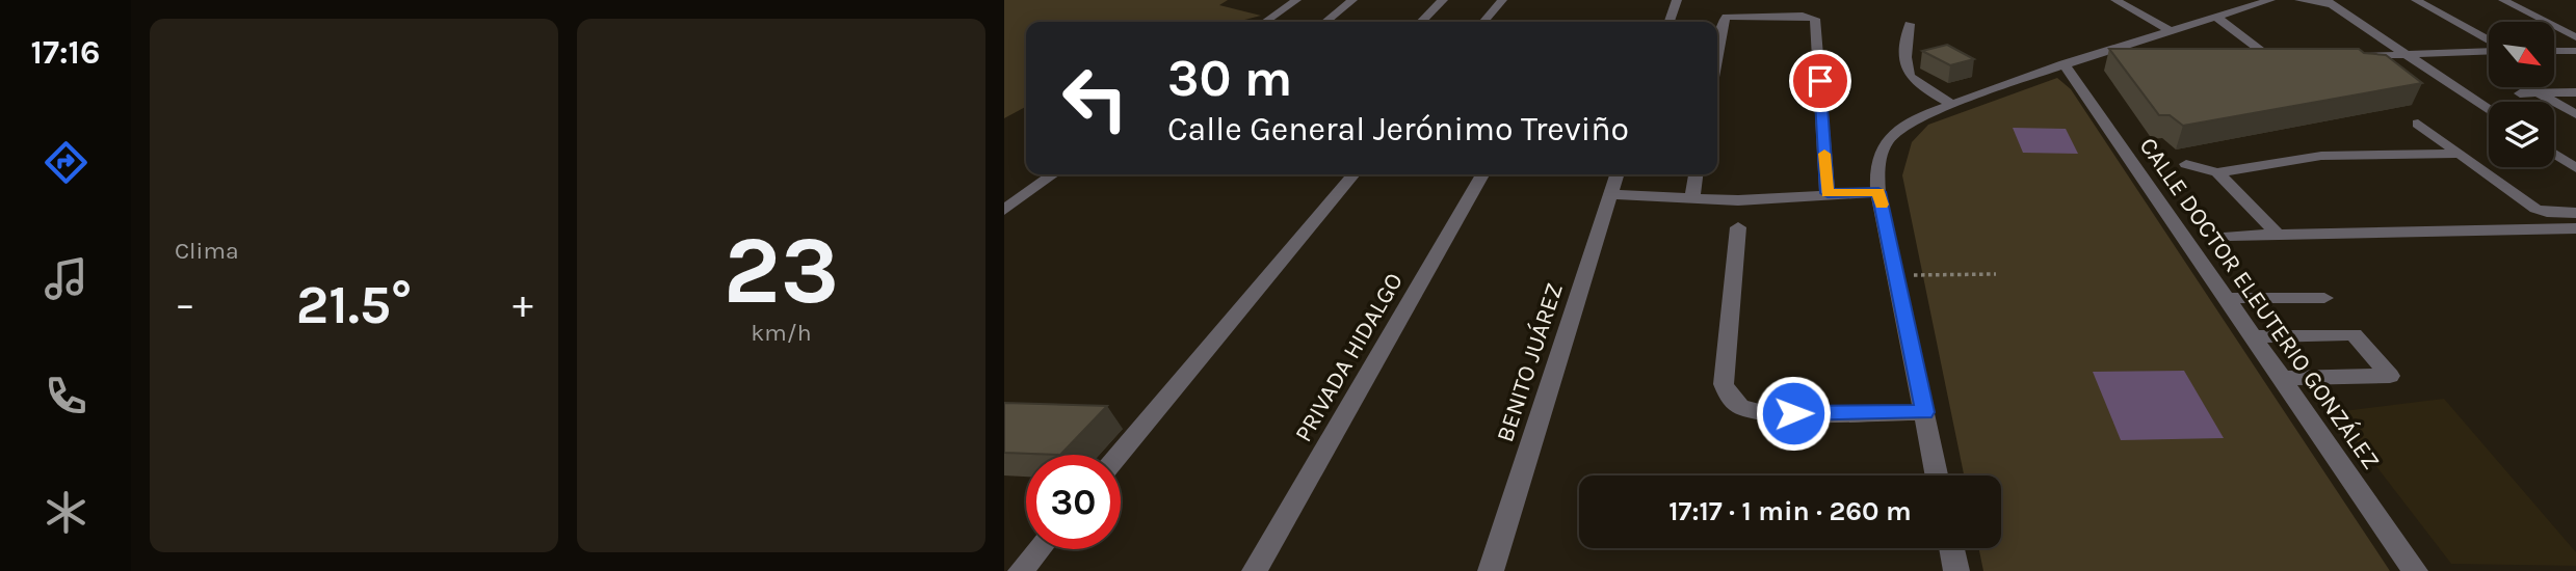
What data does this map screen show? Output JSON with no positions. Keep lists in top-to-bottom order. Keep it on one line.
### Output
{"streets":{"street":["CALLE DOCTOR ELEUTERIO GONZÁLEZ","PRIVADA HIDALGO","BENITO JUÁREZ"]},"north":"bottom right","page":{"tabs":"17:16","tile":["Clima",["23","km/h"]],"turn":["30 m","Calle General Jerónimo Treviño"],"heat":["−","21.5°","+"],"limit":"30","trip":"17:17 · 1 min · 260 m"}}
